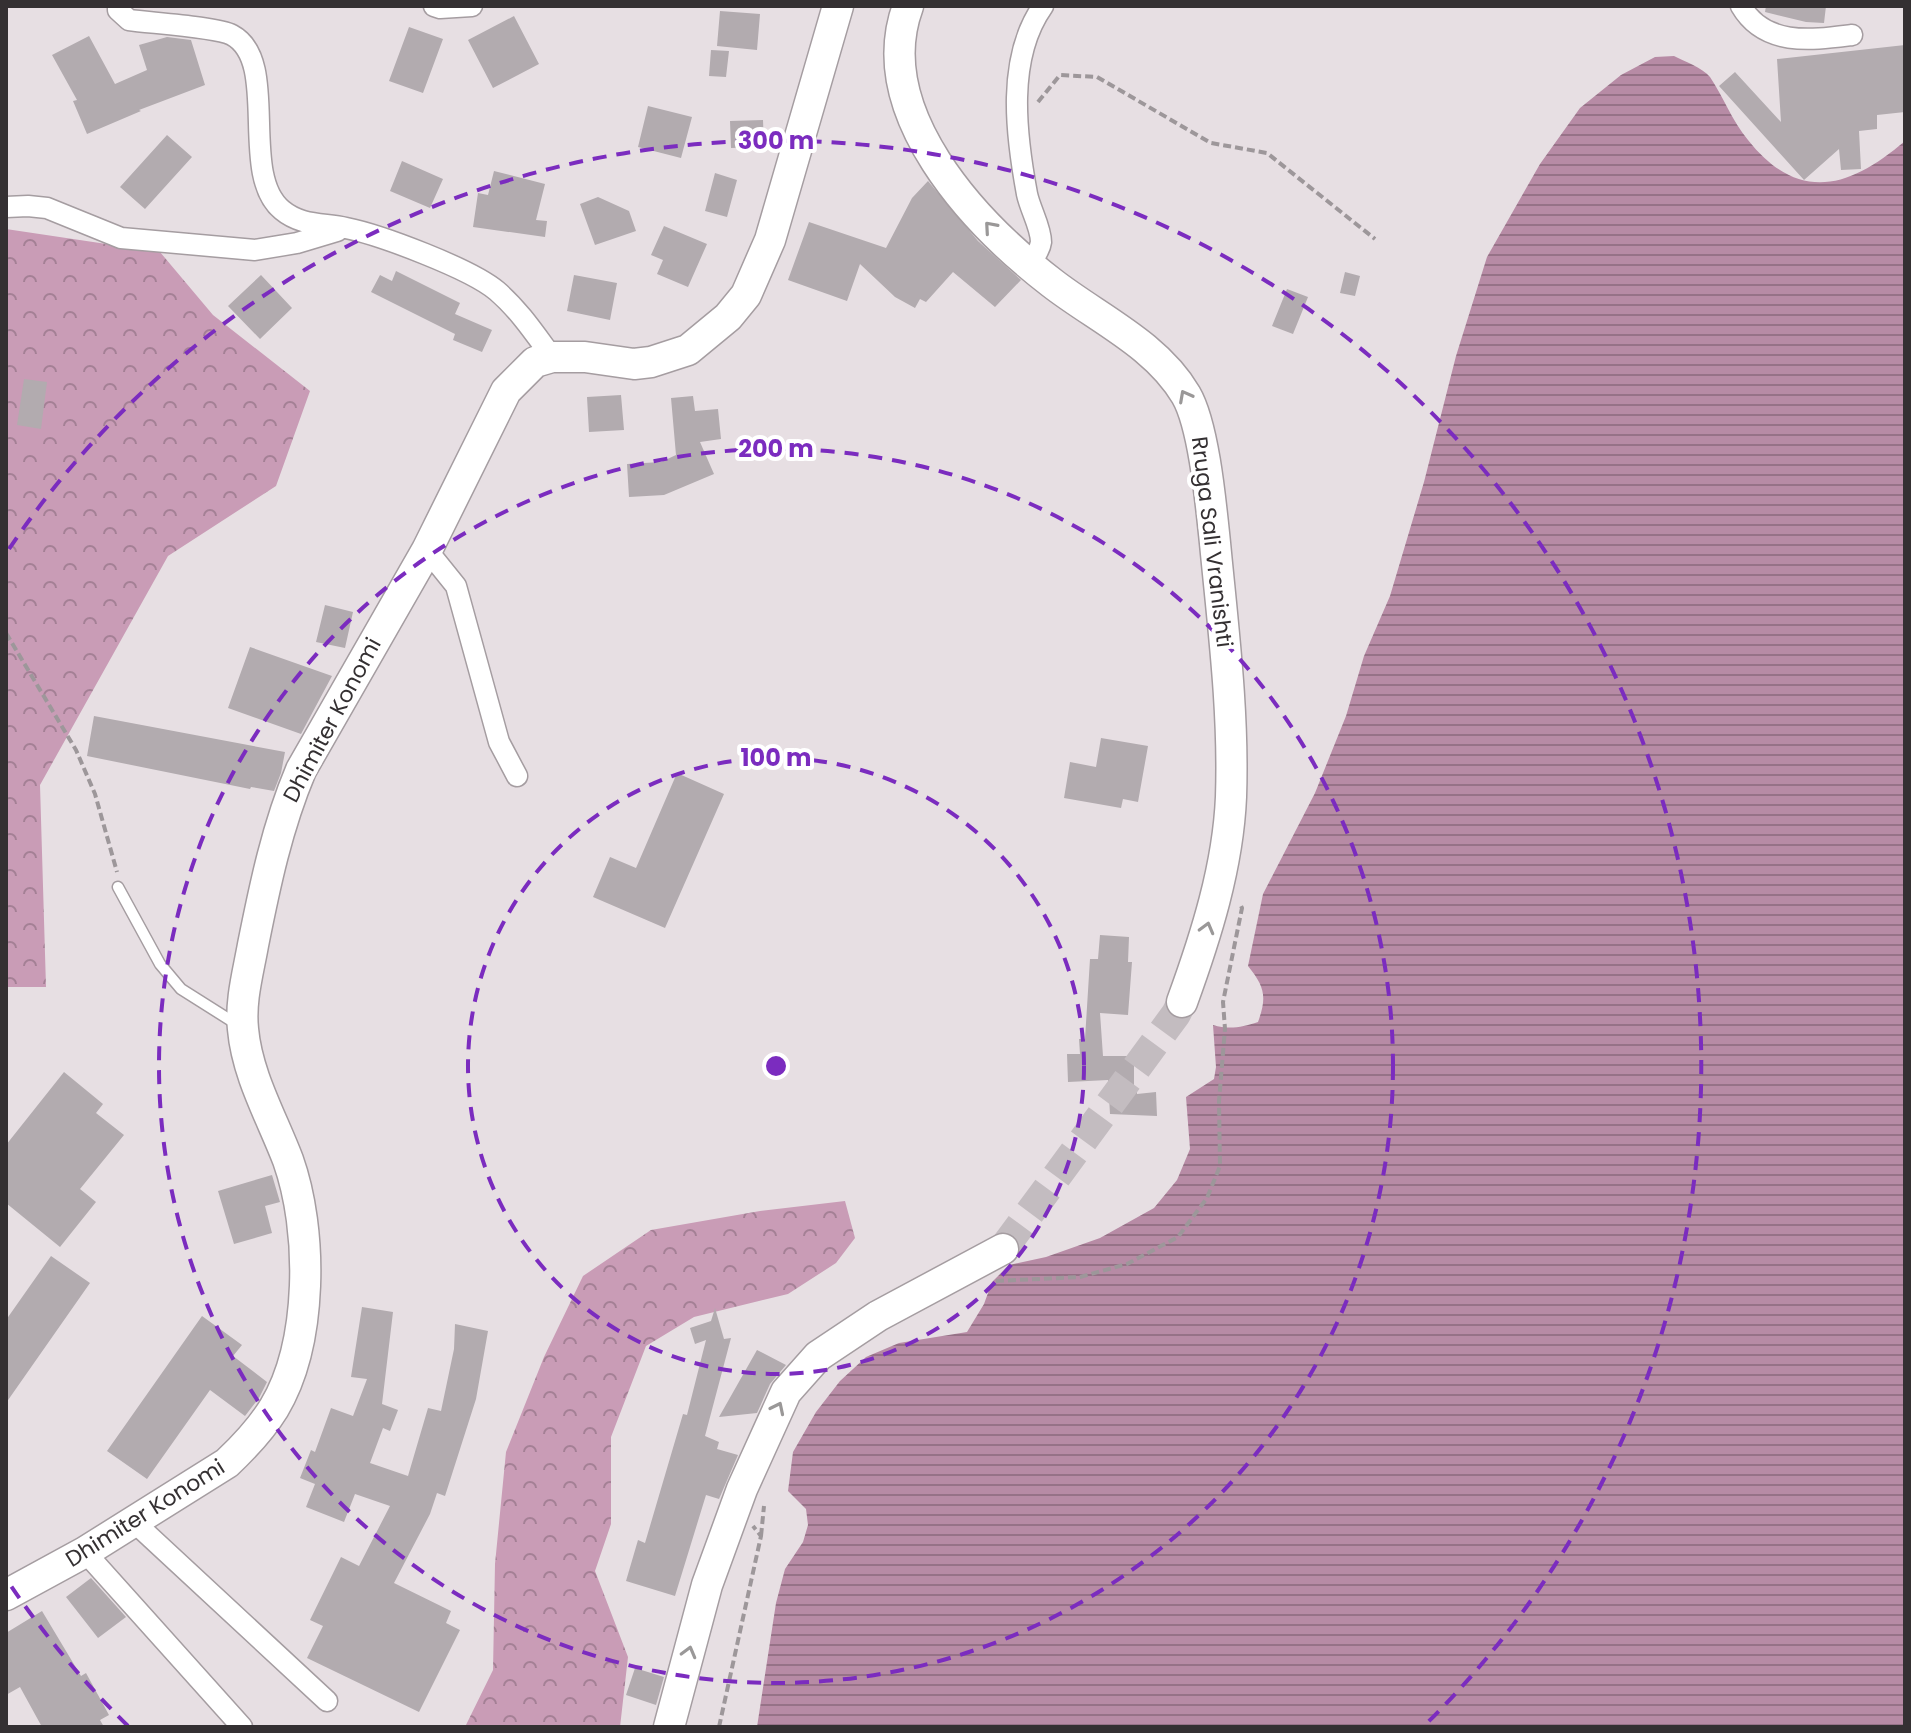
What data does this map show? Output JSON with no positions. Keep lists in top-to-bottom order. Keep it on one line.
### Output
{"streets":{"main road":["Rruga Sali Vranishti","Dhimiter Konomi"]},"one_way":["Rruga Sali Vranishti"],"rings":["300 m","200 m","100 m"]}
